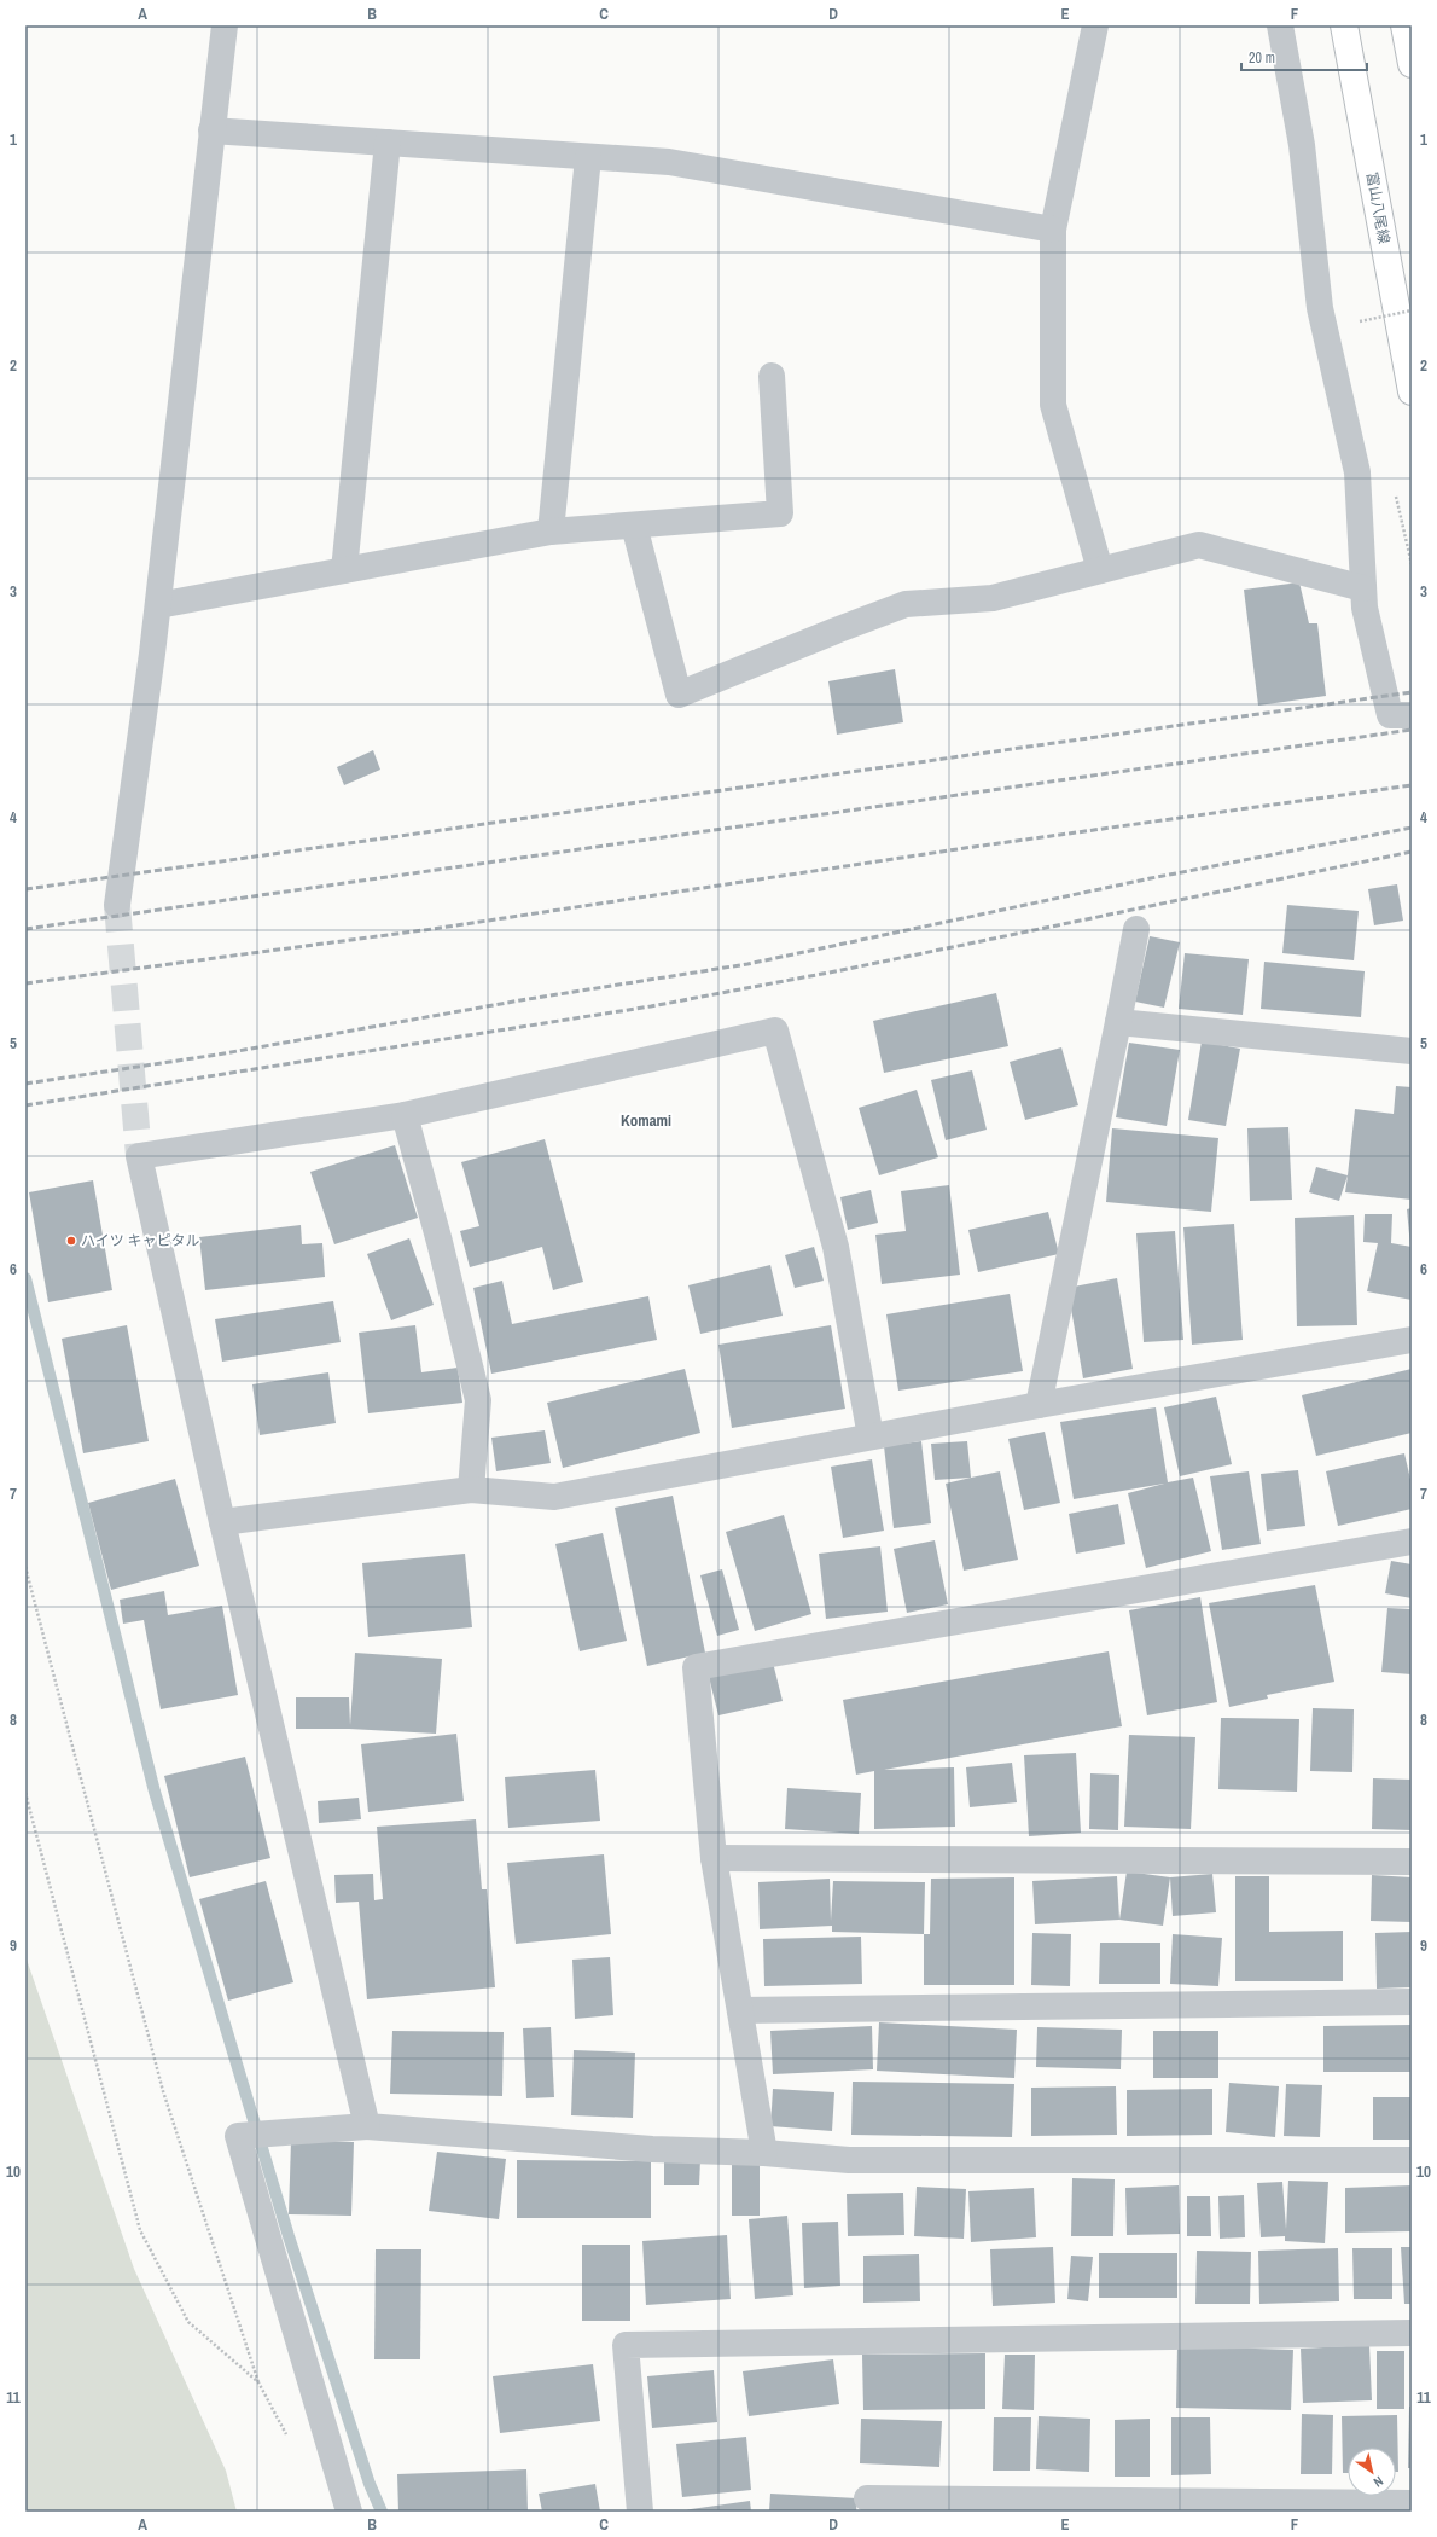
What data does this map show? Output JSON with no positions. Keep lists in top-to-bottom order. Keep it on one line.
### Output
{"streets":{"main road":["富山八尾線"]},"districts":["Komami"],"places":["ハイツ キャピタル"],"scale_bar":"20 m","north":"bottom right","grid":{"columns":["A","B","C","D","E","F"],"rows":["1","2","3","4","5","6","7","8","9","10","11"]}}
